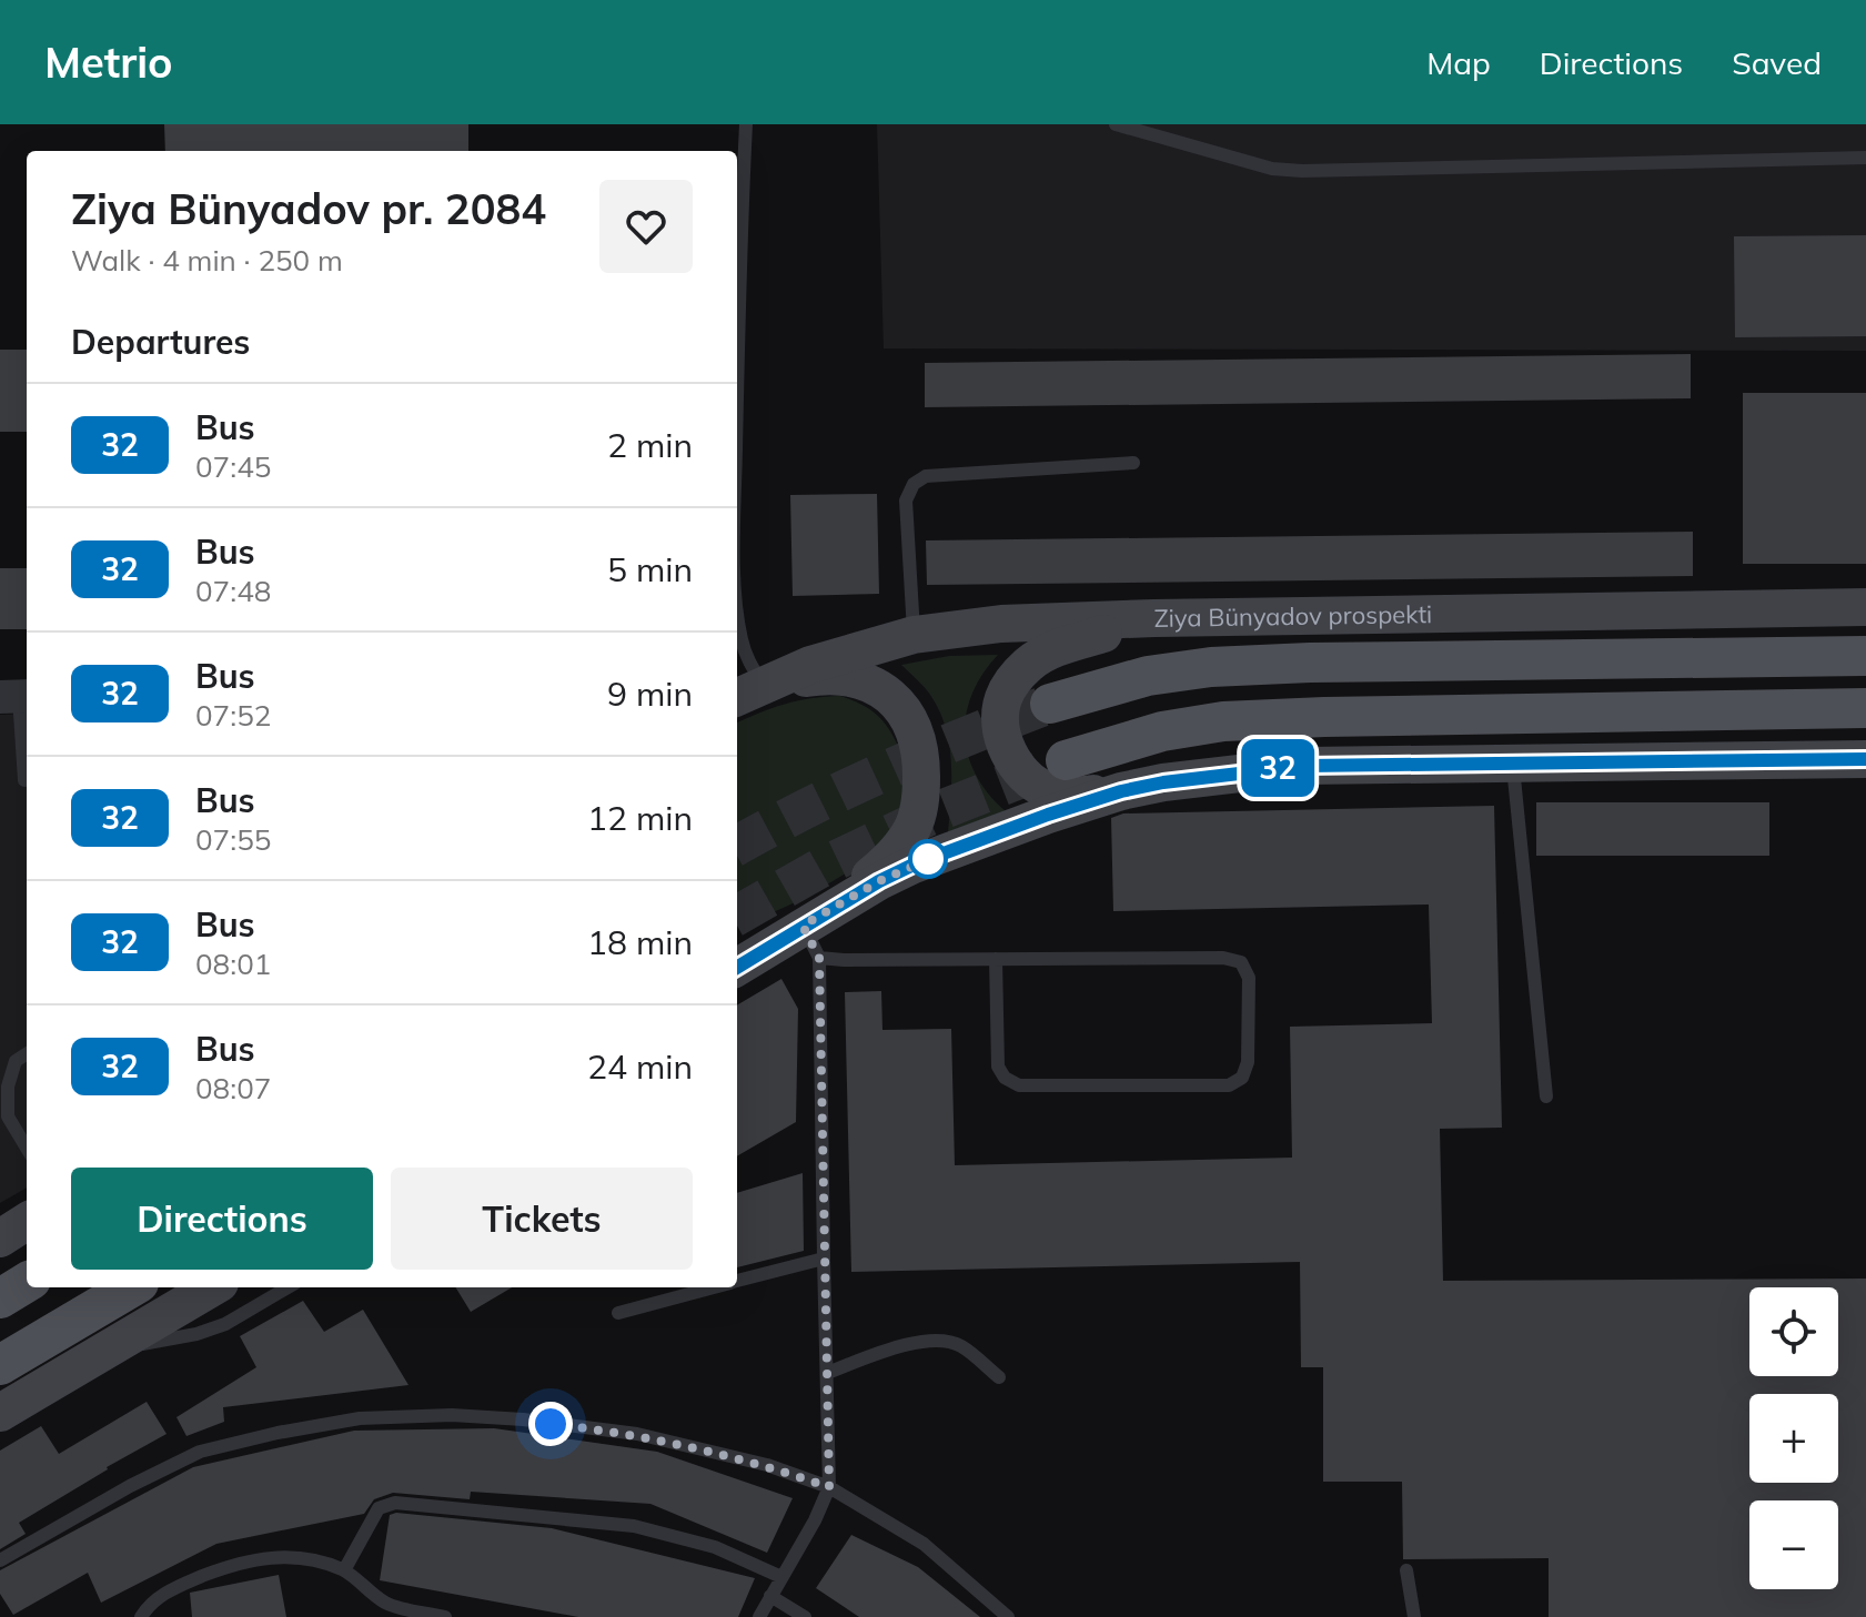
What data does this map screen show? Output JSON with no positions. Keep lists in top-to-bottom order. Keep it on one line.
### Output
{"streets":{"main road":["Ziya Bünyadov prospekti"]},"lines":["bus line 32"],"page":{"header":"Metrio","nav":["Map","Directions","Saved"],"on_map":"32","heading":[["Ziya Bünyadov pr. 2084","Walk · 4 min · 250 m"],"Departures"],"list":[{"mark":"32","name":"Bus","note":"07:45","value":"2 min"},{"mark":"32","name":"Bus","note":"07:48","value":"5 min"},{"mark":"32","name":"Bus","note":"07:52","value":"9 min"},{"mark":"32","name":"Bus","note":"07:55","value":"12 min"},{"mark":"32","name":"Bus","note":"08:01","value":"18 min"},{"mark":"32","name":"Bus","note":"08:07","value":"24 min"}],"buttons":["Directions","Tickets"],"map_buttons":["+","−"]}}
